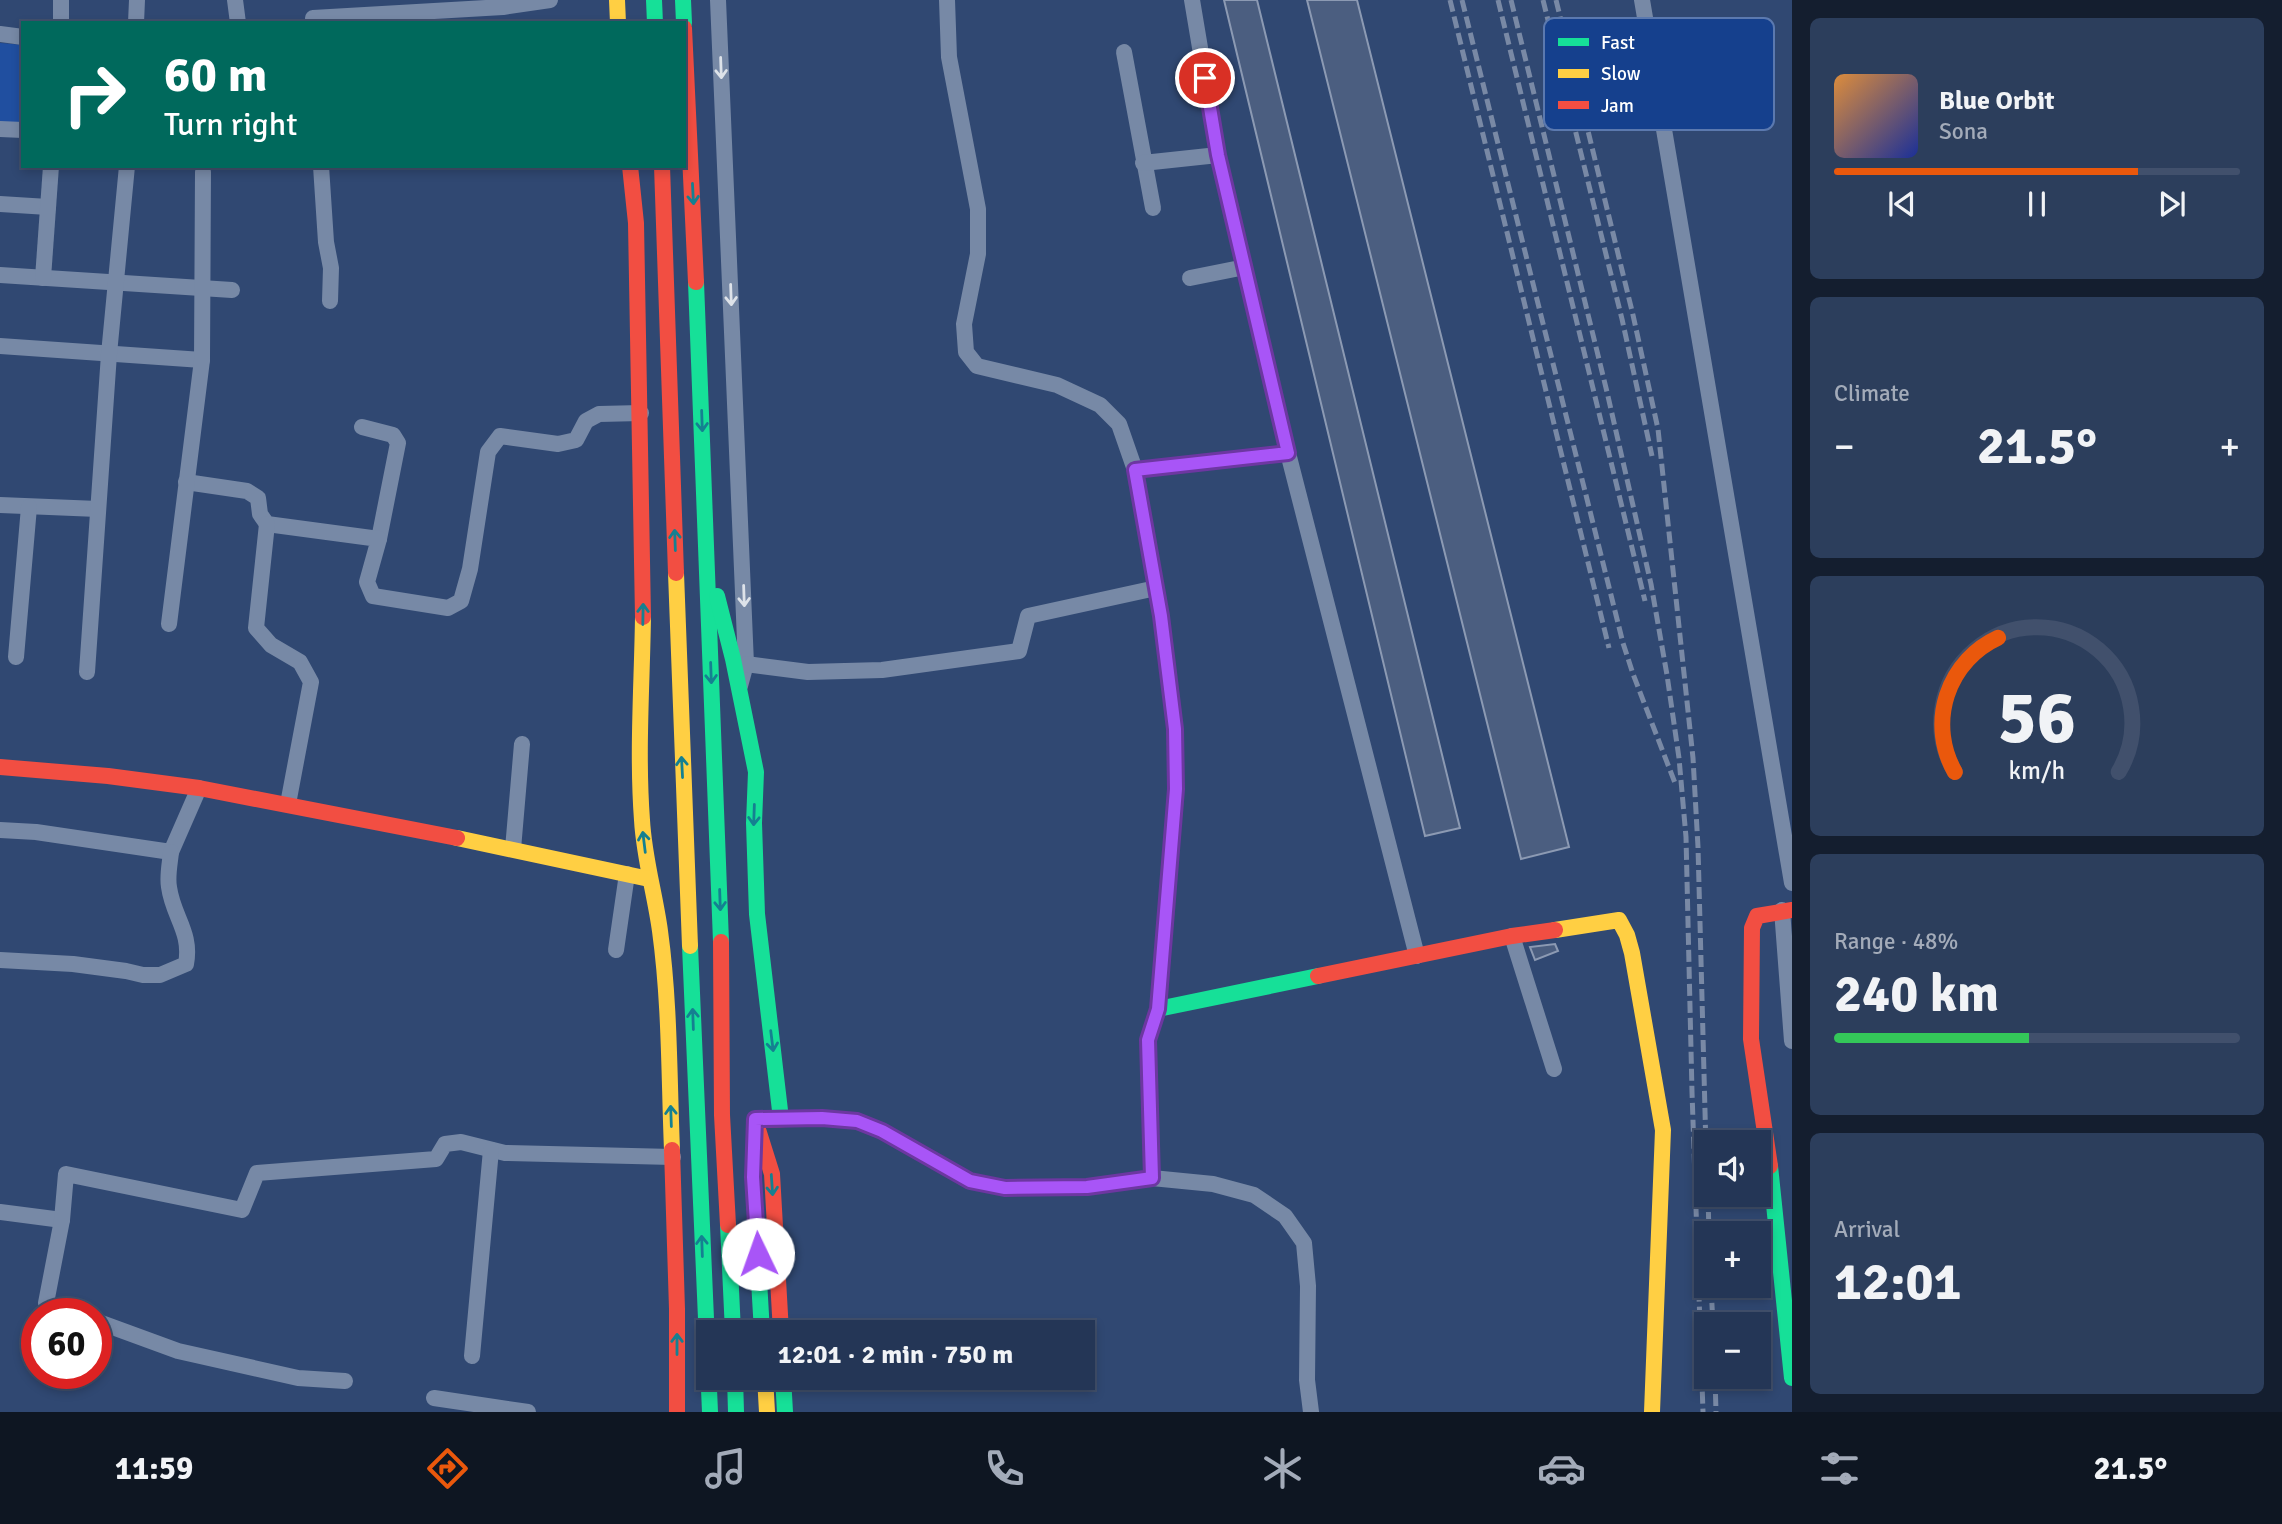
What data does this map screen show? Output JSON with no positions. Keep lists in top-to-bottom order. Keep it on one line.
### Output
{"legend":["Fast","Slow","Jam"],"page":{"turn":["60 m","Turn right"],"song":["Blue Orbit","Sona"],"tile":["Climate",["Range · 48%","240 km"],["Arrival","12:01"]],"heat":["−","21.5°","+"],"map_buttons":["+","−"],"limit":"60","trip":"12:01 · 2 min · 750 m","tabs":["11:59","21.5°"],"gauge":["56","km/h"]}}
